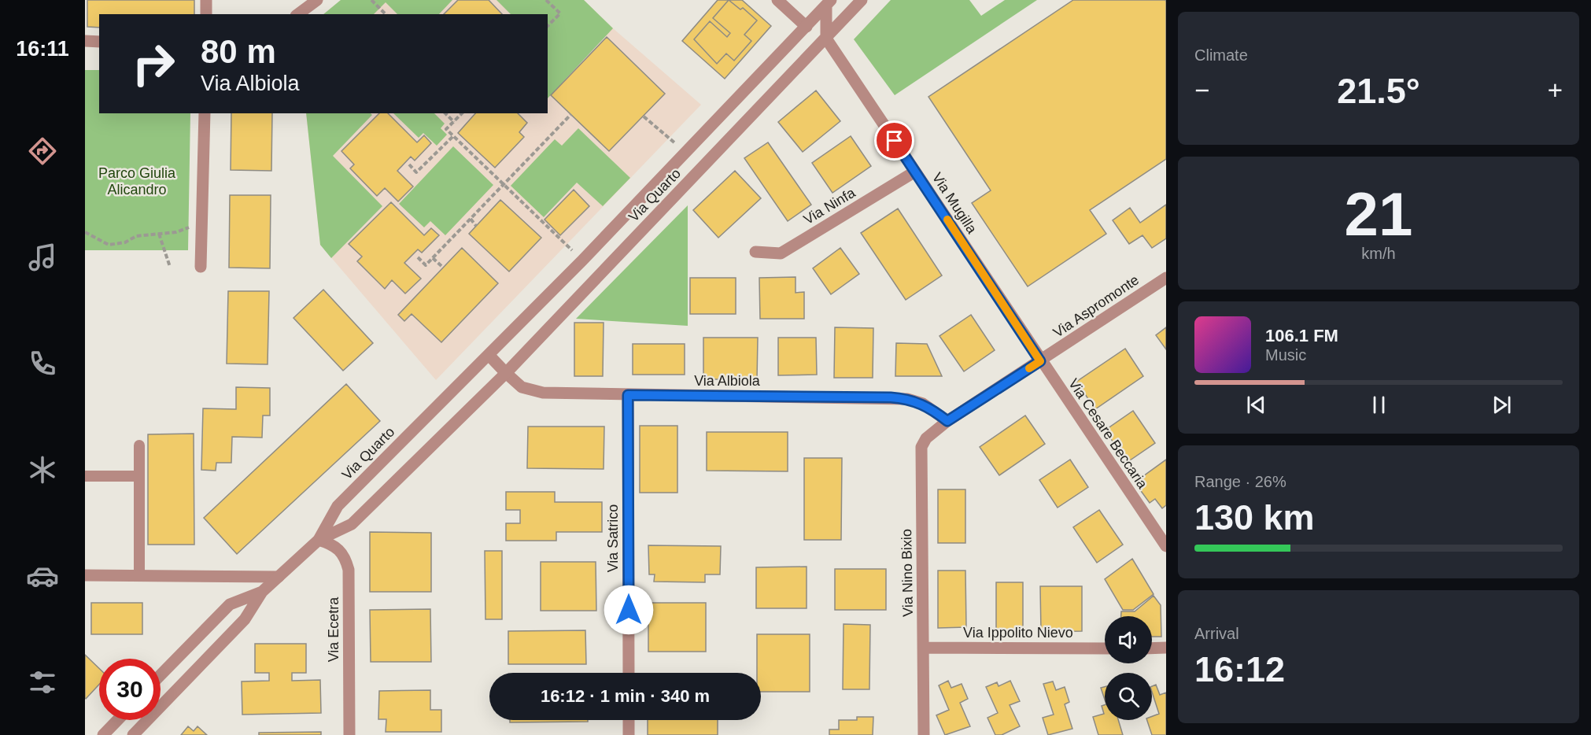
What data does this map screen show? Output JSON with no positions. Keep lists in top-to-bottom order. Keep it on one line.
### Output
{"streets":{"street":["Via Quarto","Via Mugilla","Via Ninfa","Via Aspromonte","Via Albiola","Via Cesare Beccaria","Via Satrico","Via Nino Bixio","Via Ecetra","Via Ippolito Nievo"]},"crossings":[["Via Quarto","Via Mugilla"],["Via Quarto","Via Albiola"],["Via Quarto","Via Ecetra"],["Via Mugilla","Via Ninfa"],["Via Mugilla","Via Aspromonte"],["Via Mugilla","Via Cesare Beccaria"],["Via Aspromonte","Via Albiola"],["Via Aspromonte","Via Cesare Beccaria"],["Via Aspromonte","Via Nino Bixio"],["Via Albiola","Via Satrico"],["Via Albiola","Via Nino Bixio"],["Via Nino Bixio","Via Ippolito Nievo"]],"parks":["Parco Giulia Alicandro"],"page":{"tabs":"16:11","tile":["Climate",["21","km/h"],["Range · 26%","130 km"],["Arrival","16:12"]],"turn":["80 m","Via Albiola"],"heat":["−","21.5°","+"],"song":["106.1 FM","Music"],"limit":"30","trip":"16:12 · 1 min · 340 m"}}
